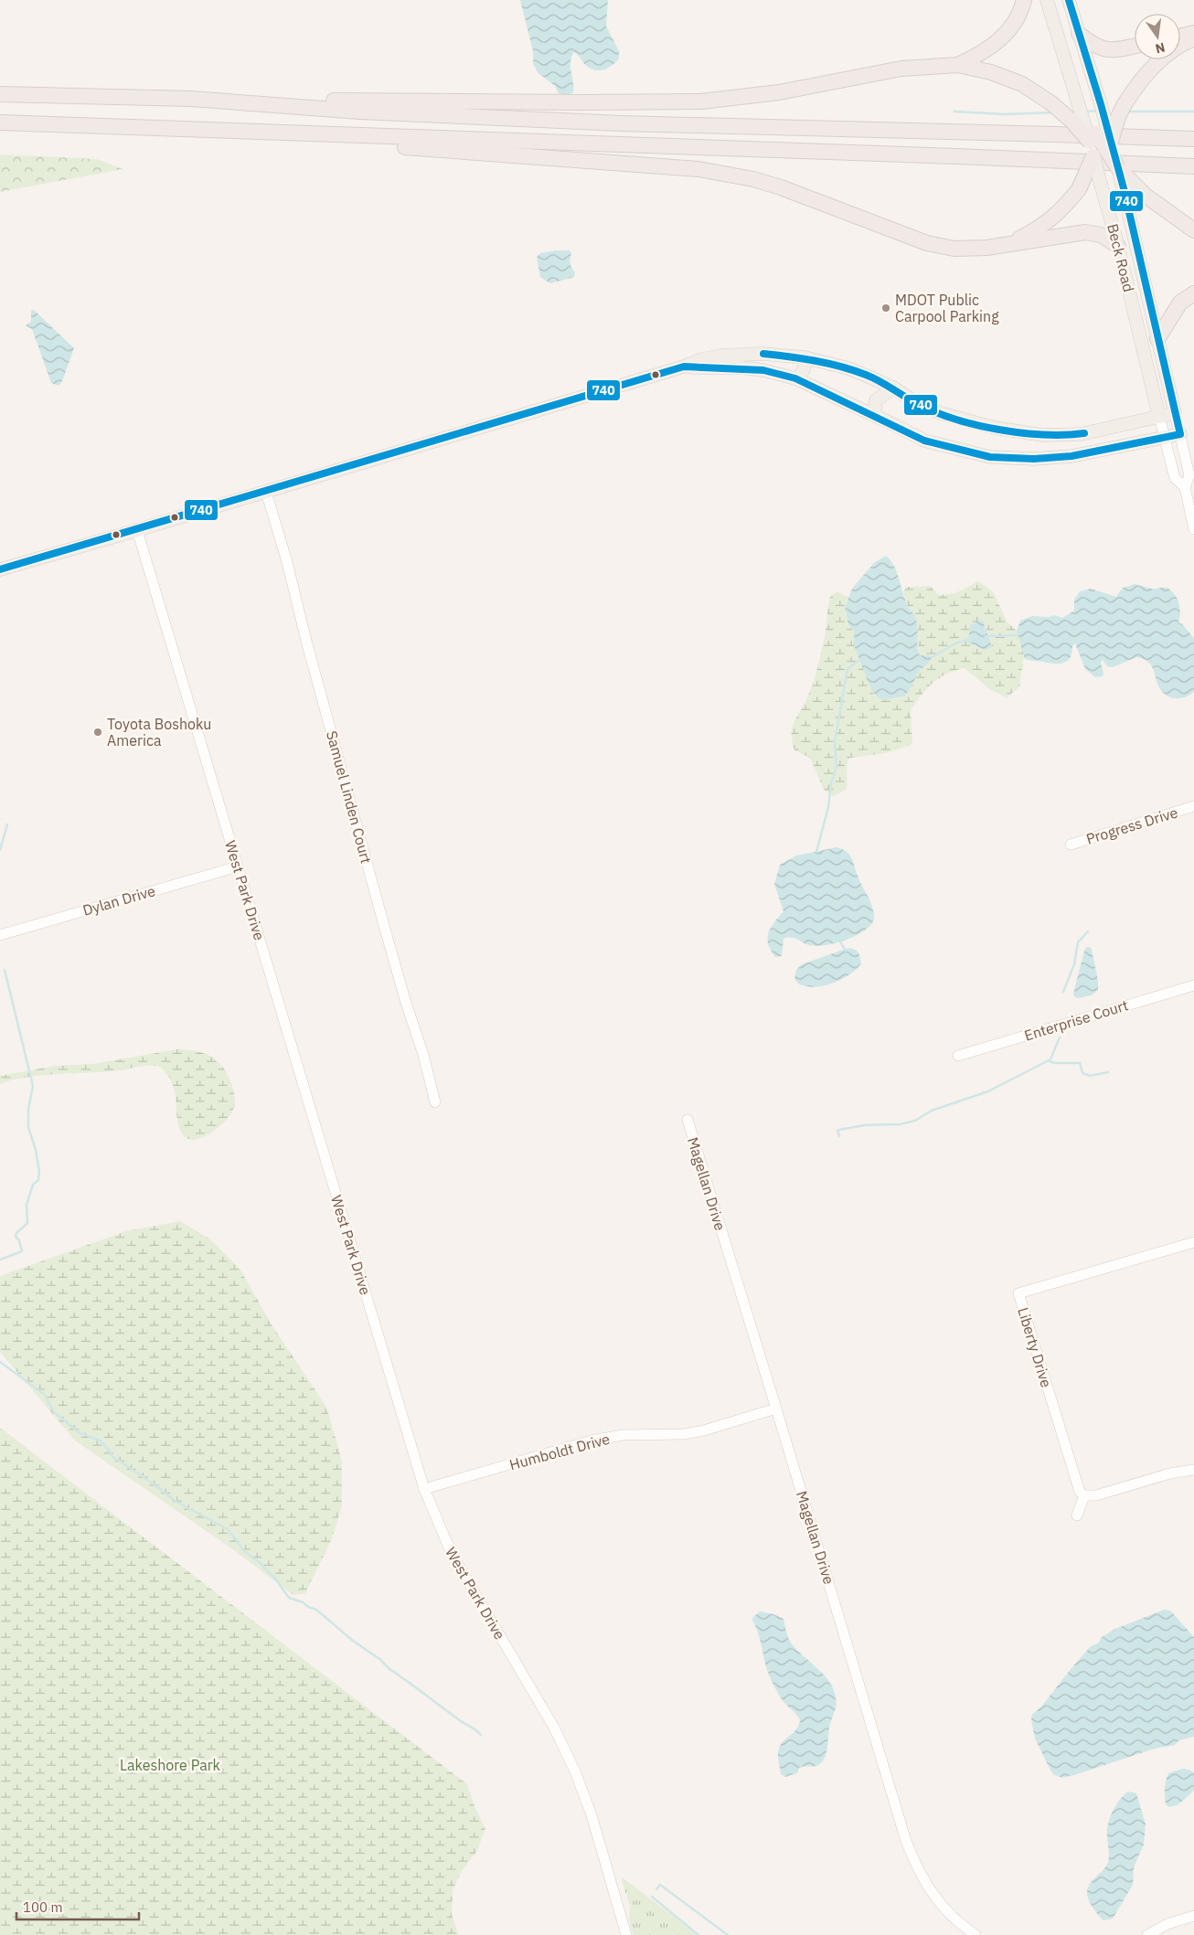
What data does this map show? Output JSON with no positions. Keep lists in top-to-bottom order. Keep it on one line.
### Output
{"streets":{"main road":["Beck Road"],"street":["Samuel Linden Court","Progress Drive","West Park Drive","Dylan Drive","Enterprise Court","Magellan Drive","Liberty Drive","Humboldt Drive"]},"crossings":[["West Park Drive","Dylan Drive"],["West Park Drive","Humboldt Drive"],["Magellan Drive","Humboldt Drive"]],"parks":["Lakeshore Park"],"places":["MDOT Public Carpool Parking","Toyota Boshoku America"],"lines":["transit line 740"],"scale_bar":"100 m","north":"bottom"}
